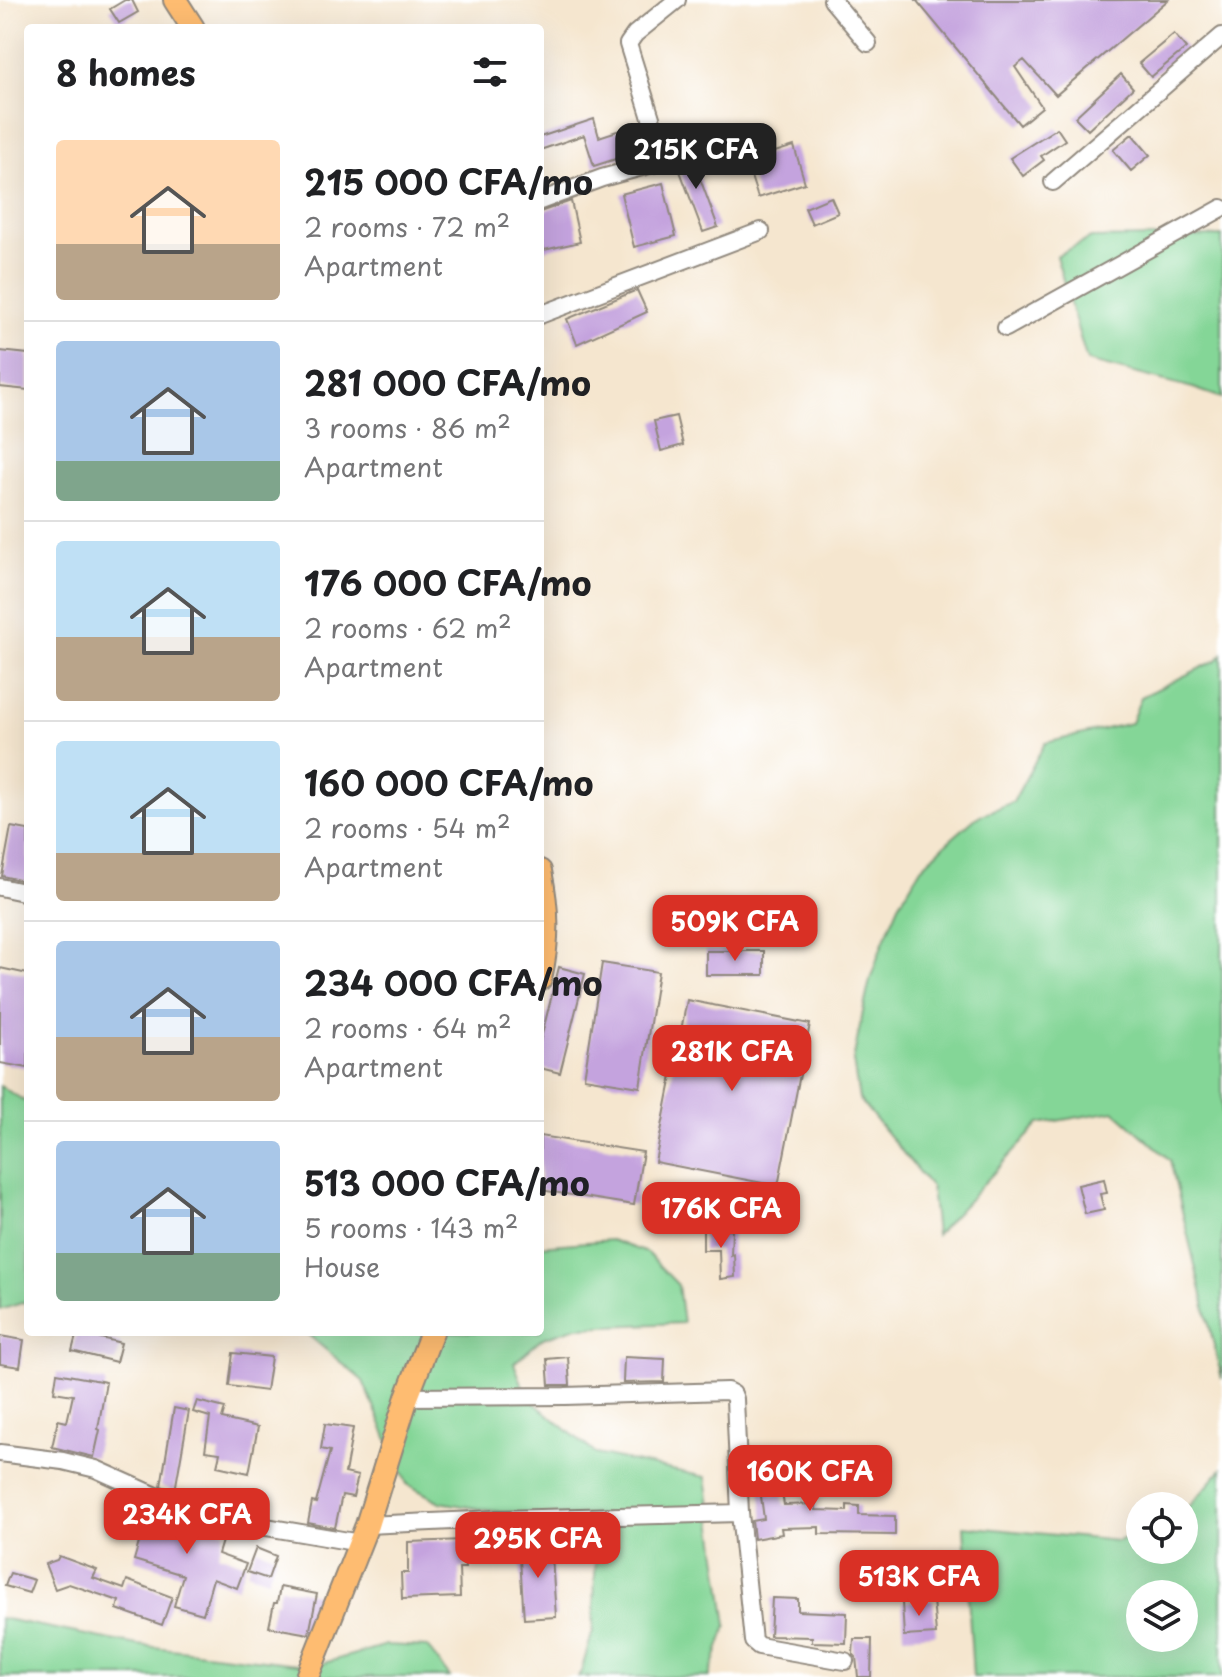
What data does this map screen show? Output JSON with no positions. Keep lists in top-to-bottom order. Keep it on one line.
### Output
{"page":{"heading":"8 homes","list":[{"name":"215 000 CFA/mo","note":"2 rooms · 72 m² · Apartment"},{"name":"281 000 CFA/mo","note":"3 rooms · 86 m² · Apartment"},{"name":"176 000 CFA/mo","note":"2 rooms · 62 m² · Apartment"},{"name":"160 000 CFA/mo","note":"2 rooms · 54 m² · Apartment"},{"name":"234 000 CFA/mo","note":"2 rooms · 64 m² · Apartment"},{"name":"513 000 CFA/mo","note":"5 rooms · 143 m² · House"}],"price":["215K CFA","509K CFA","281K CFA","176K CFA","160K CFA","234K CFA","295K CFA","513K CFA"]}}
